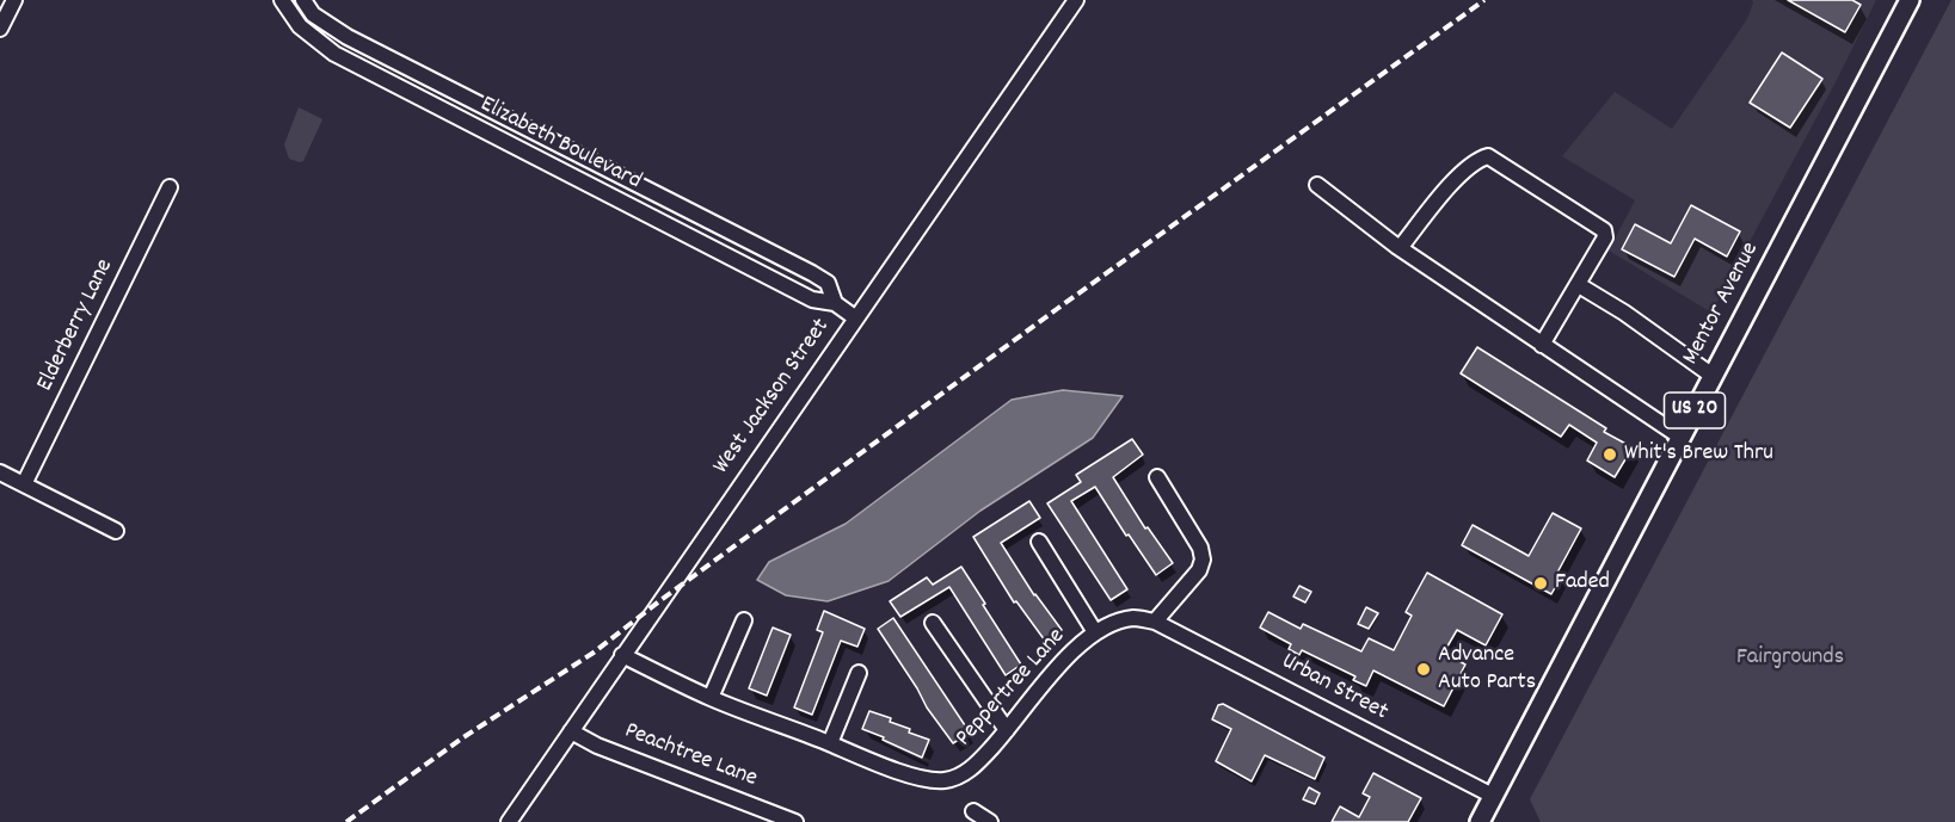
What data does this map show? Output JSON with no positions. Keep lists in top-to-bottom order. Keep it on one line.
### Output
{"streets":{"main road":["Mentor Avenue","US 20"],"street":["Elizabeth Boulevard","Elderberry Lane","West Jackson Street","Peppertree Lane","Urban Street","Peachtree Lane"]},"crossings":[["Elizabeth Boulevard","West Jackson Street"],["Mentor Avenue","Urban Street"],["West Jackson Street","Peppertree Lane"],["West Jackson Street","Peachtree Lane"],["Peppertree Lane","Urban Street"]],"parks":["Fairgrounds"],"places":["Whit's Brew Thru","Faded","Advance Auto Parts"]}
